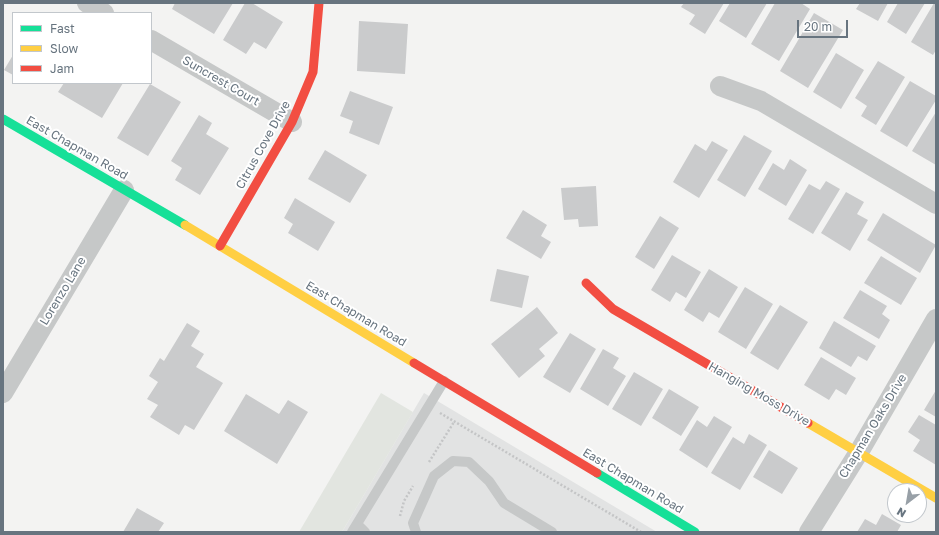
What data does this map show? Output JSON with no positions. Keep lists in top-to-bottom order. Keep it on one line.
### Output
{"streets":{"street":["Suncrest Court","Citrus Cove Drive","East Chapman Road","Lorenzo Lane","Hanging Moss Drive","Chapman Oaks Drive"]},"crossings":[["Suncrest Court","Citrus Cove Drive"],["Citrus Cove Drive","East Chapman Road"],["East Chapman Road","Lorenzo Lane"],["Hanging Moss Drive","Chapman Oaks Drive"]],"legend":["Fast","Slow","Jam"],"scale_bar":"20 m","north":"bottom left"}
